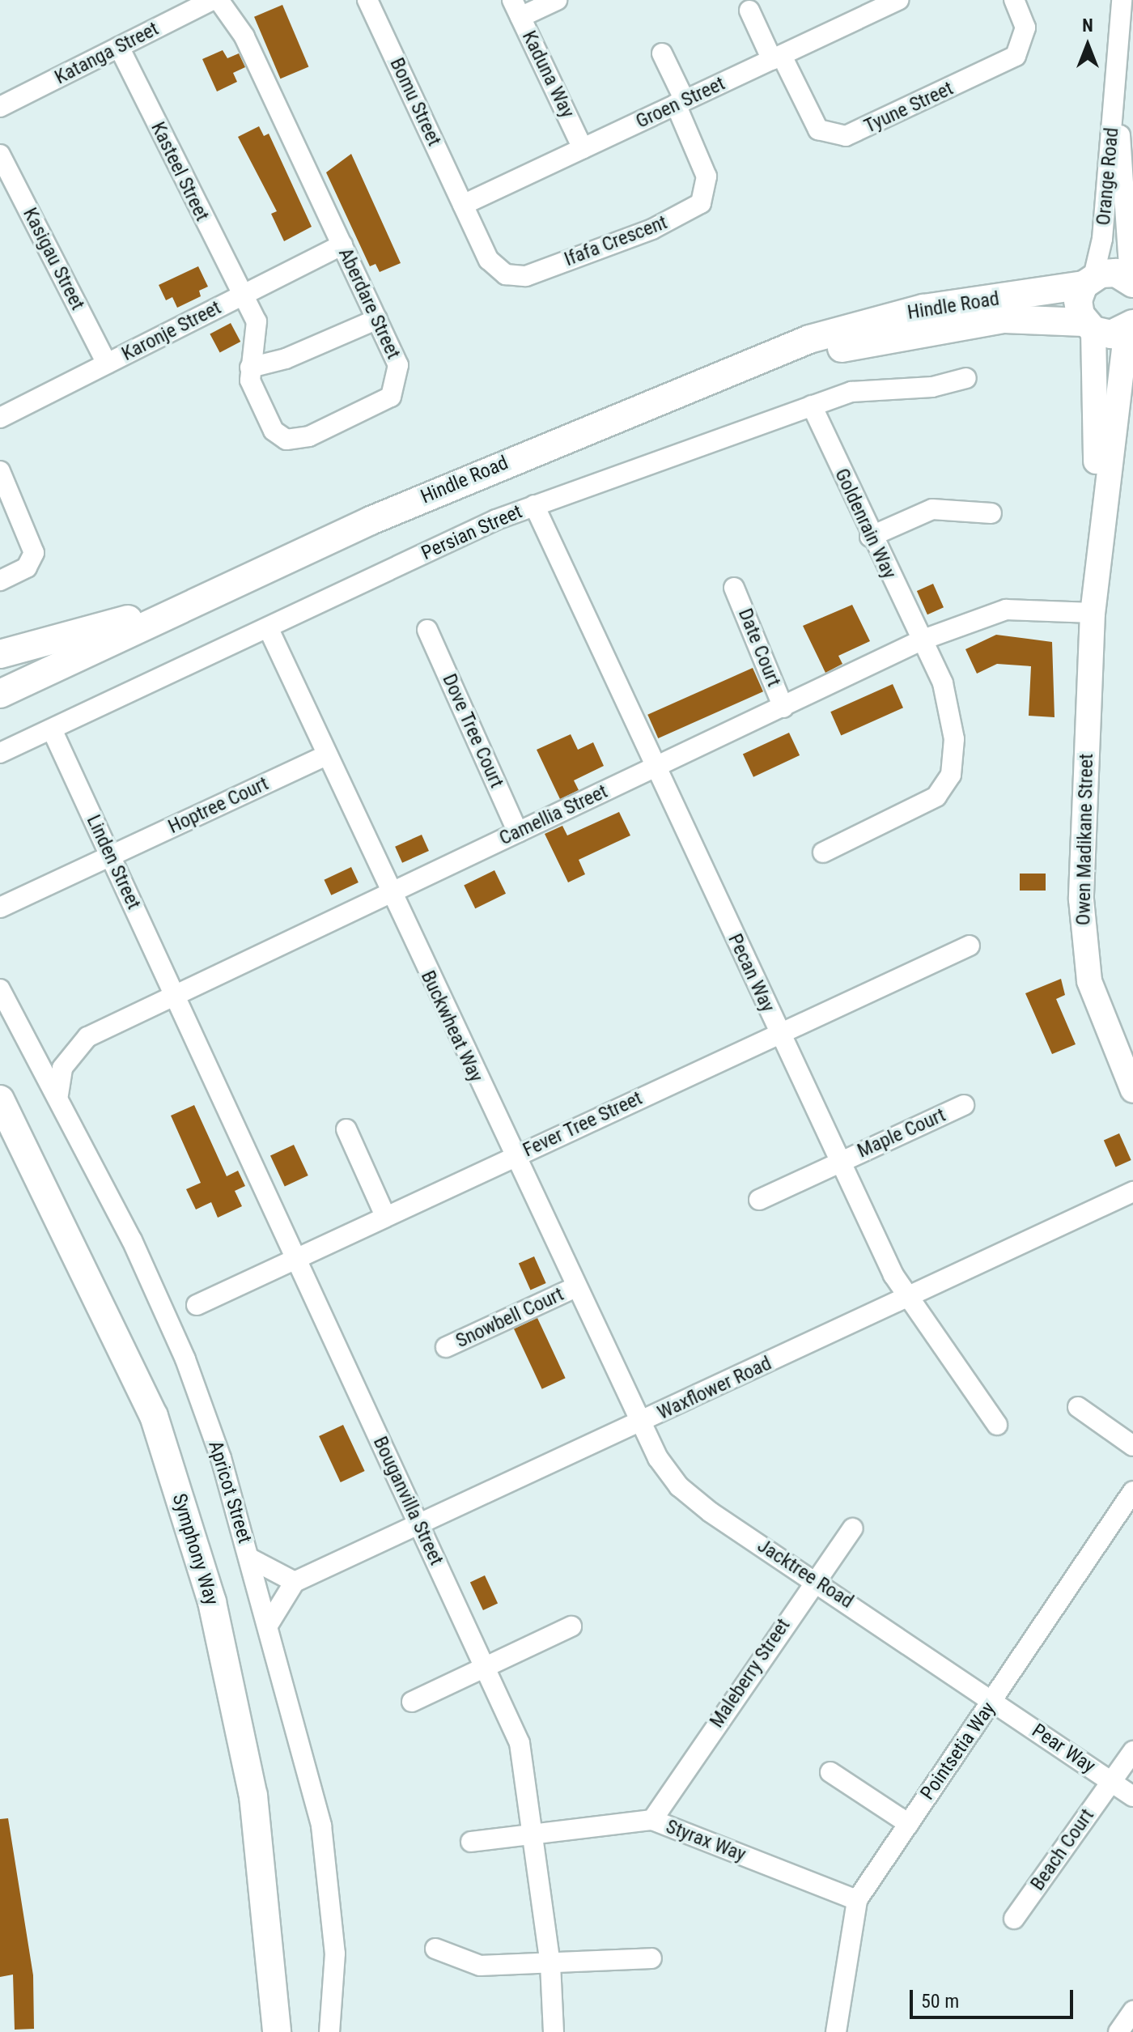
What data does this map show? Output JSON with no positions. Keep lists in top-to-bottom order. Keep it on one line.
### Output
{"streets":{"main road":["Hindle Road","Symphony Way"],"street":["Katanga Street","Kaduna Way","Bomu Street","Groen Street","Tyune Street","Kasteel Street","Orange Road","Ifafa Crescent","Kasigau Street","Aberdare Street","Karonje Street","Goldenrain Way","Persian Street","Date Court","Dove Tree Court","Hoptree Court","Camellia Street","Owen Madikane Street","Linden Street","Pecan Way","Buckwheat Way","Fever Tree Street","Maple Court","Snowbell Court","Waxflower Road","Apricot Street","Bouganvilla Street","Jacktree Road","Maleberry Street","Pear Way","Pointsetia Way","Styrax Way","Beach Court"]},"crossings":[["Katanga Street","Kasteel Street"],["Kaduna Way","Groen Street"],["Bomu Street","Groen Street"],["Bomu Street","Ifafa Crescent"],["Groen Street","Tyune Street"],["Groen Street","Ifafa Crescent"],["Kasteel Street","Karonje Street"],["Orange Road","Hindle Road"],["Kasigau Street","Karonje Street"],["Aberdare Street","Karonje Street"],["Hindle Road","Owen Madikane Street"],["Goldenrain Way","Persian Street"],["Goldenrain Way","Camellia Street"],["Persian Street","Linden Street"],["Persian Street","Pecan Way"],["Persian Street","Buckwheat Way"],["Date Court","Camellia Street"],["Dove Tree Court","Camellia Street"],["Hoptree Court","Linden Street"],["Hoptree Court","Buckwheat Way"],["Camellia Street","Owen Madikane Street"],["Camellia Street","Linden Street"],["Camellia Street","Pecan Way"],["Camellia Street","Buckwheat Way"],["Camellia Street","Apricot Street"],["Camellia Street","Bouganvilla Street"],["Linden Street","Bouganvilla Street"],["Pecan Way","Fever Tree Street"],["Pecan Way","Maple Court"],["Pecan Way","Waxflower Road"],["Buckwheat Way","Fever Tree Street"],["Buckwheat Way","Snowbell Court"],["Buckwheat Way","Waxflower Road"],["Buckwheat Way","Jacktree Road"],["Fever Tree Street","Bouganvilla Street"],["Waxflower Road","Bouganvilla Street"],["Waxflower Road","Jacktree Road"],["Bouganvilla Street","Styrax Way"],["Jacktree Road","Maleberry Street"],["Jacktree Road","Pear Way"],["Jacktree Road","Pointsetia Way"],["Maleberry Street","Styrax Way"],["Pear Way","Pointsetia Way"],["Pear Way","Beach Court"],["Pointsetia Way","Styrax Way"]],"scale_bar":"50 m","north":"top"}
